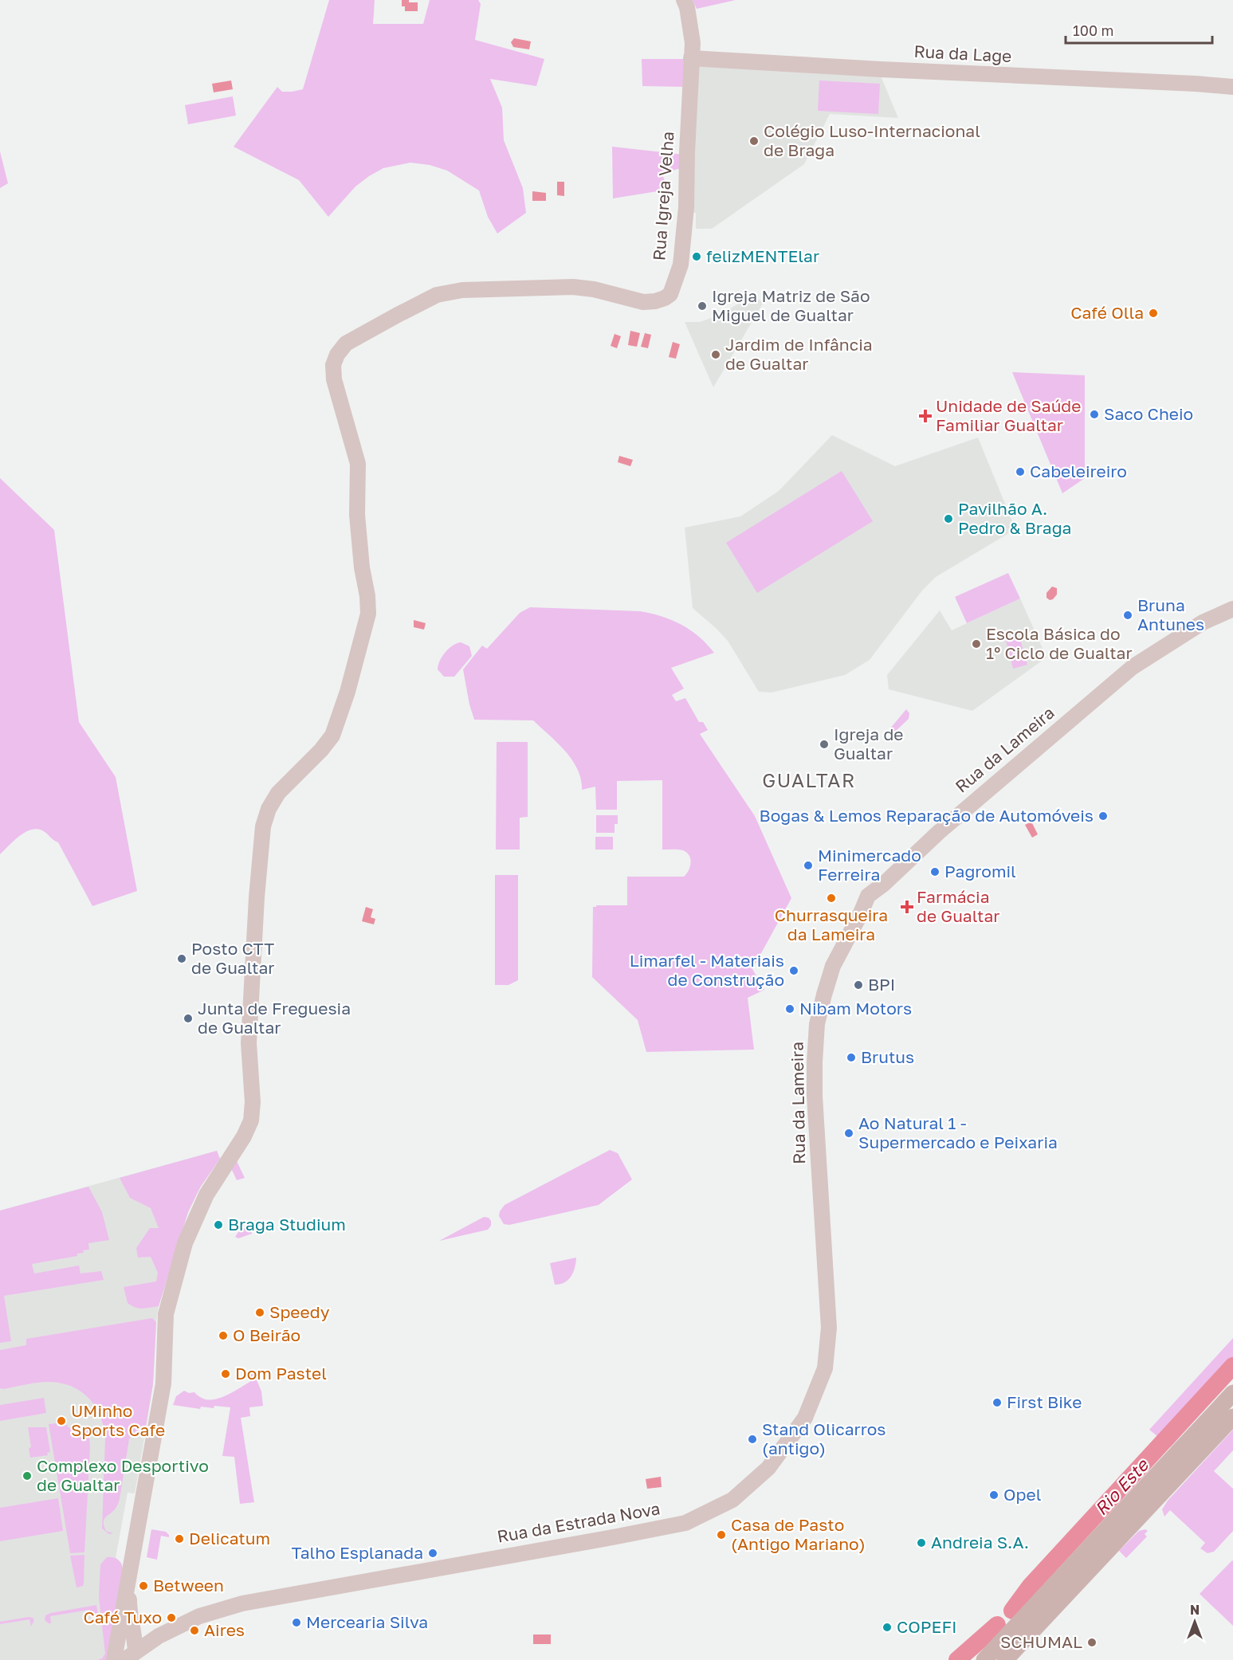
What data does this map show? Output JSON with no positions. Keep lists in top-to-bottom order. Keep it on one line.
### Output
{"streets":{"street":["Rua da Lage","Rua Igreja Velha","Rua da Lameira","Rua da Estrada Nova"]},"crossings":[["Rua da Lage","Rua Igreja Velha"],["Rua da Lameira","Rua da Estrada Nova"]],"districts":["GUALTAR"],"water":["Rio Este"],"places":{"other":["Colégio Luso-Internacional de Braga","felizMENTElar","Igreja Matriz de São Miguel de Gualtar","Café Olla","Jardim de Infância de Gualtar","Saco Cheio","Cabeleireiro","Pavilhão A. Pedro & Braga","Bruna Antunes","Escola Básica do 1º Ciclo de Gualtar","Igreja de Gualtar","Bogas & Lemos Reparação de Automóveis","Minimercado Ferreira","Pagromil","Churrasqueira da Lameira","Posto CTT de Gualtar","Limarfel - Materiais de Construção","BPI","Nibam Motors","Junta de Freguesia de Gualtar","Brutus","Ao Natural 1 - Supermercado e Peixaria","Braga Studium","Speedy","O Beirão","Dom Pastel","First Bike","UMinho Sports Cafe","Stand Olicarros (antigo)","Complexo Desportivo de Gualtar","Opel","Casa de Pasto (Antigo Mariano)","Delicatum","Andreia S.A.","Talho Esplanada","Between","Café Tuxo","Mercearia Silva","COPEFI","Aires","SCHUMAL"],"health":["Unidade de Saúde Familiar Gualtar","Farmácia de Gualtar"]},"scale_bar":"100 m","north":"top"}
